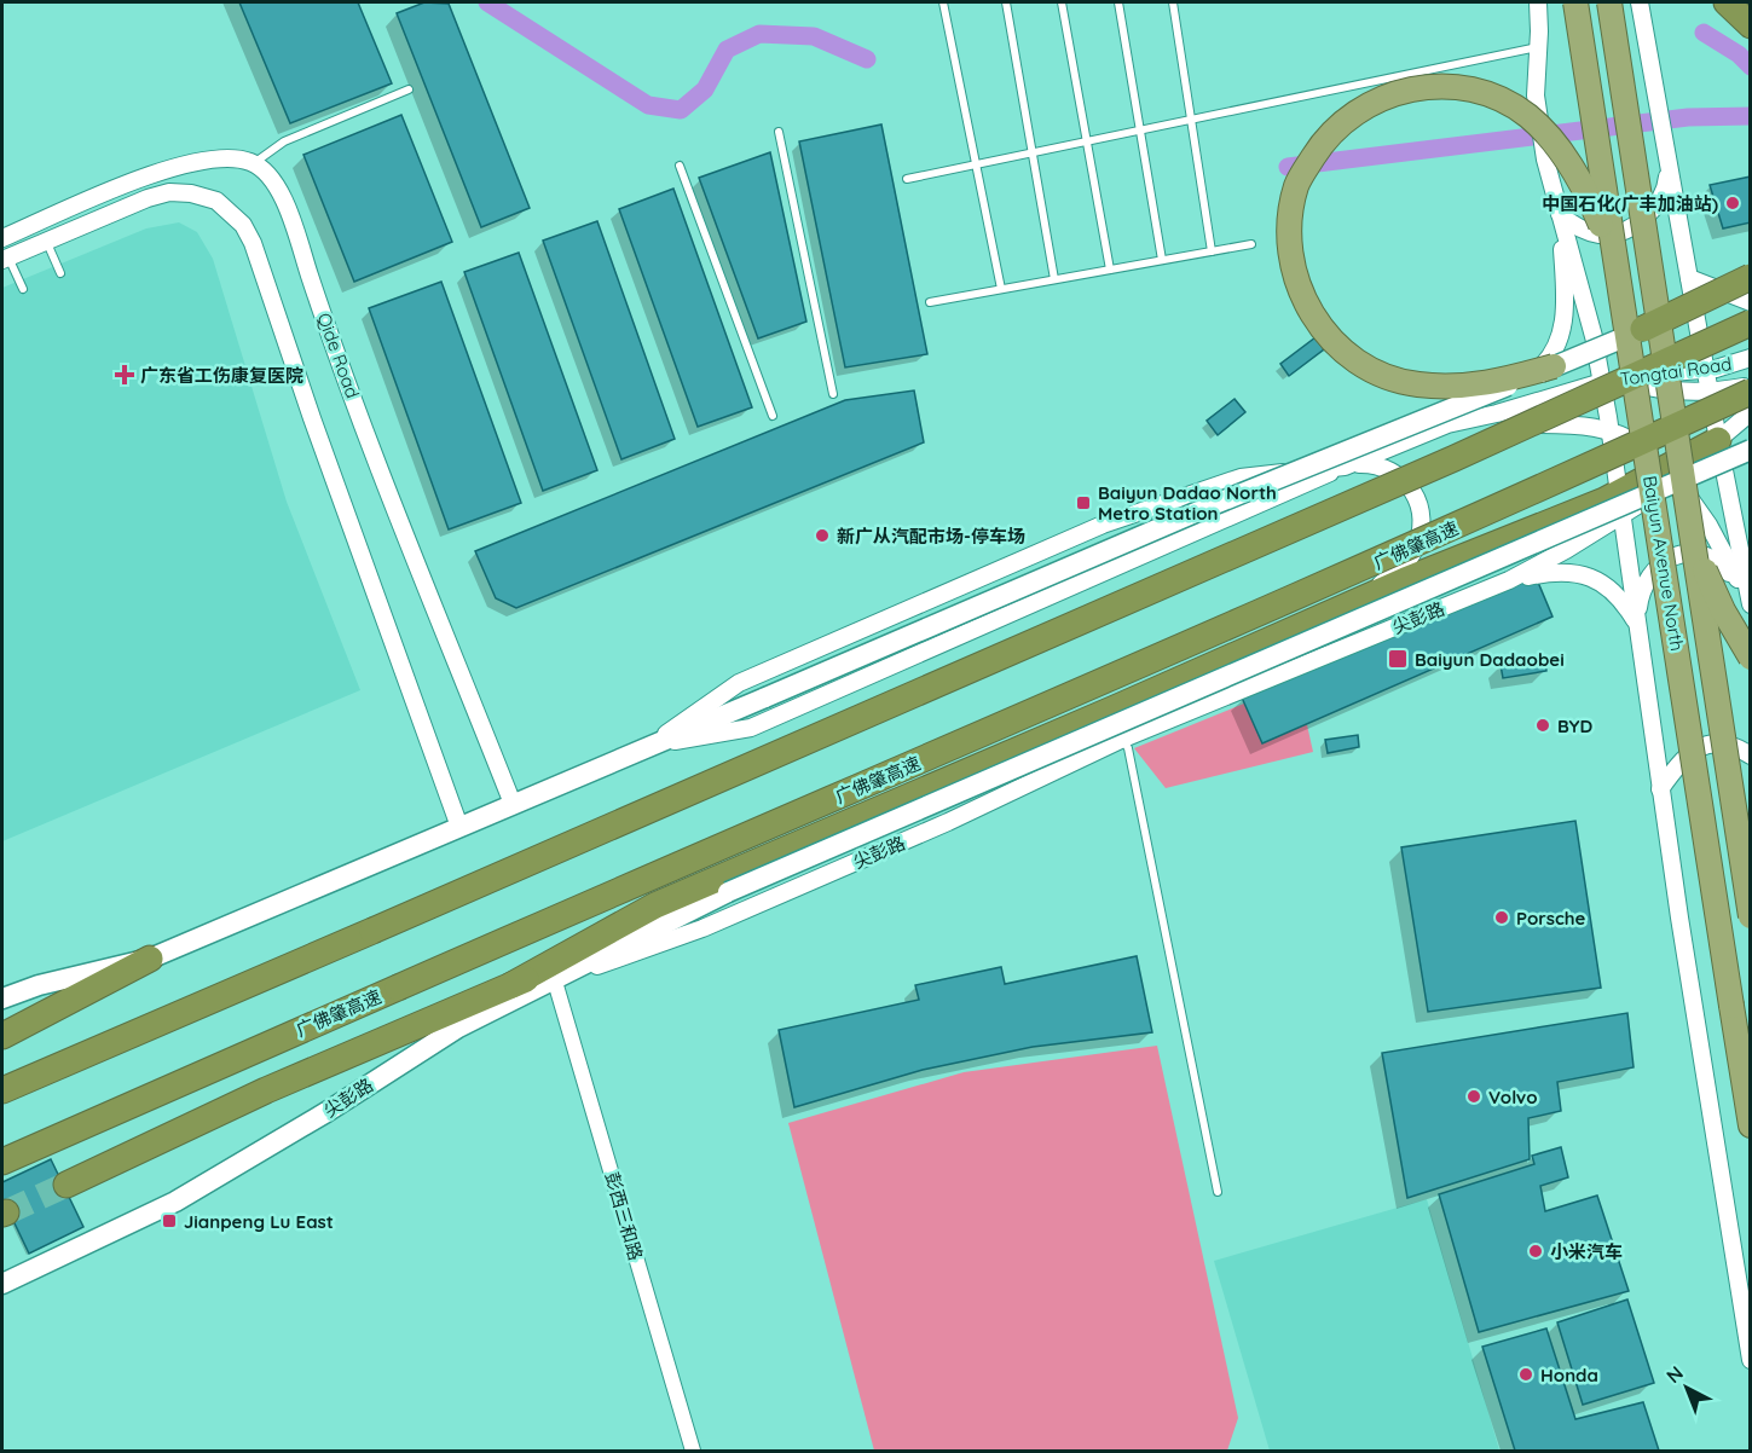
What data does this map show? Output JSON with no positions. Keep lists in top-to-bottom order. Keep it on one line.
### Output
{"streets":{"highway":["广佛肇高速","Baiyun Avenue North"],"main road":["尖彭路"],"street":["Qide Road","Tongtai Road","彭西三和路"]},"crossings":[["尖彭路","彭西三和路"]],"places":{"other":["中国石化(广丰加油站)","新广从汽配市场-停车场","BYD","Porsche","Volvo","小米汽车","Honda"],"health":["广东省工伤康复医院"],"transit":["Baiyun Dadao North Metro Station","Baiyun Dadaobei","Jianpeng Lu East"]},"north":"top left"}
